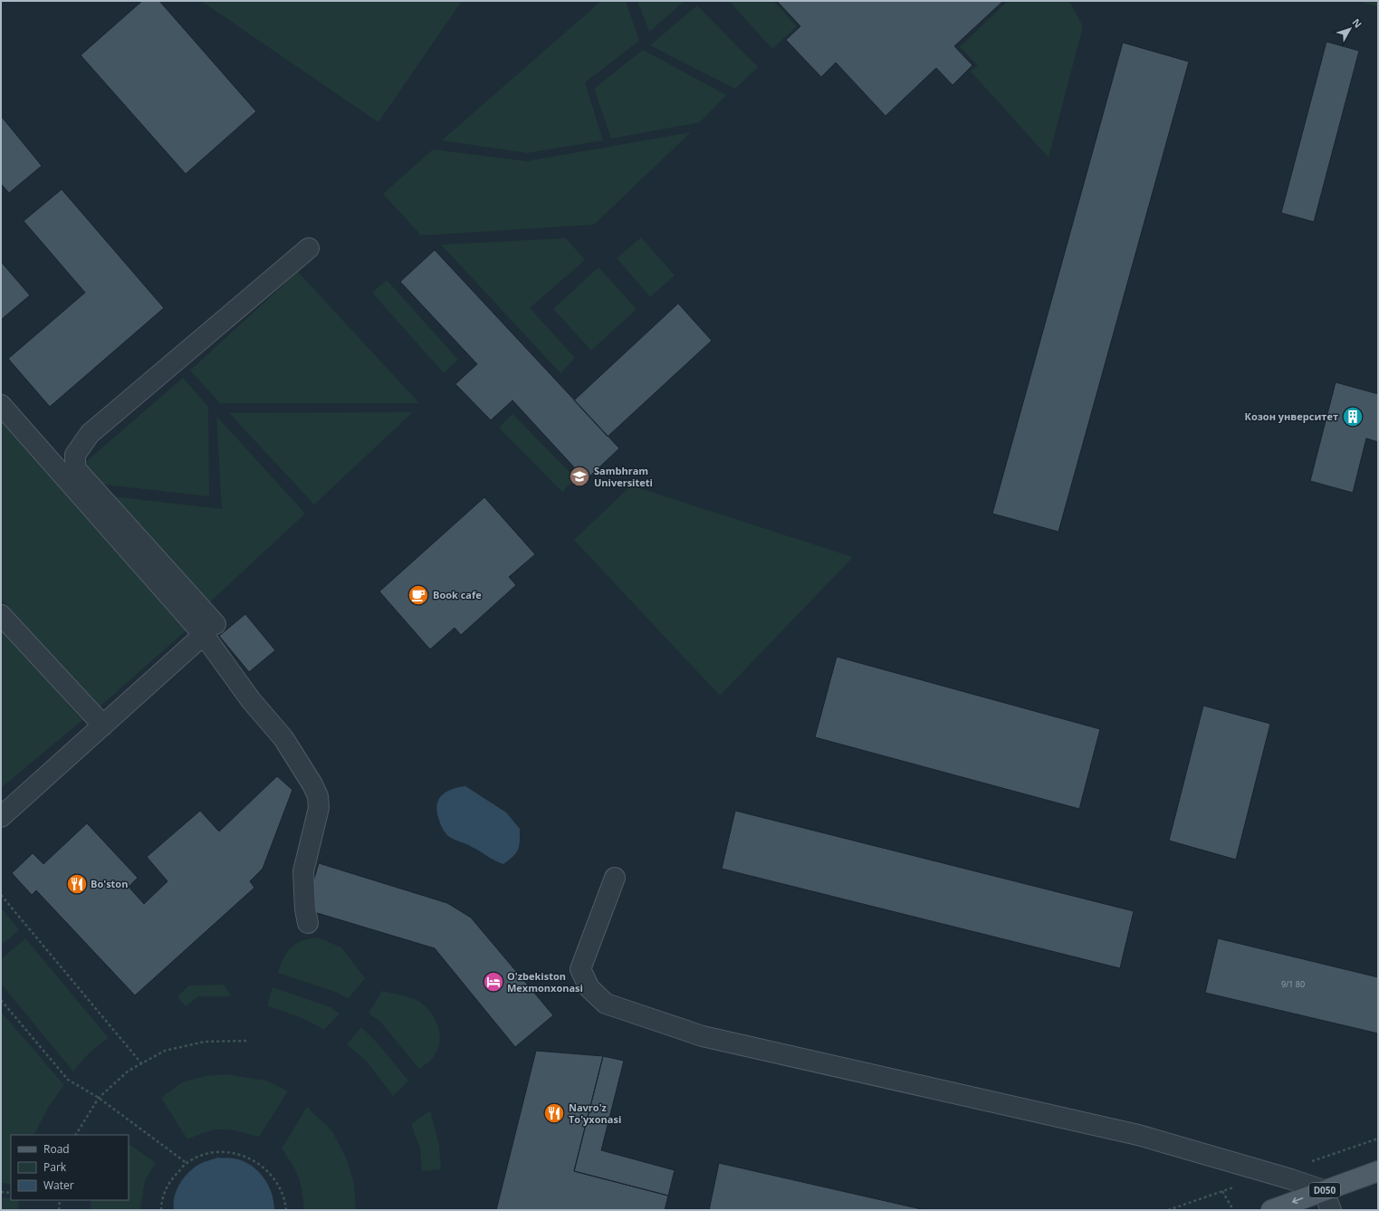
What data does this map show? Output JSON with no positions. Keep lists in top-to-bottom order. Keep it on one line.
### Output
{"streets":{"main road":["D050"]},"places":{"building":["Козон унверситет"],"school or university":["Sambhram Universiteti"],"cafe":["Book cafe"],"restaurant":["Bo'ston","Navro'z To'yxonasi"],"hotel":["O'zbekiston Mexmonxonasi"]},"house_numbers":["9/1 80"],"legend":["Road","Park","Water"],"north":"top right"}
